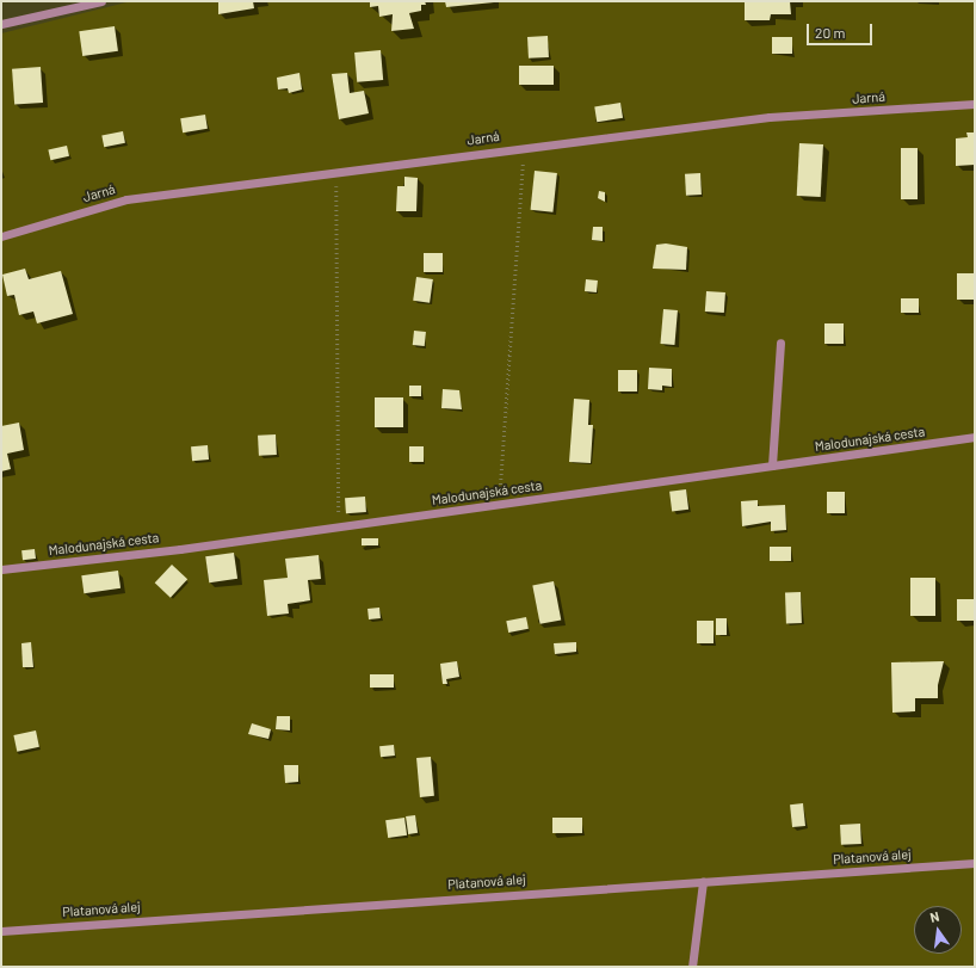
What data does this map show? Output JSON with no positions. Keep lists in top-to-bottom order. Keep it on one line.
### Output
{"streets":{"street":["Jarná","Malodunajská cesta","Platanová alej"]},"scale_bar":"20 m","north":"top"}
